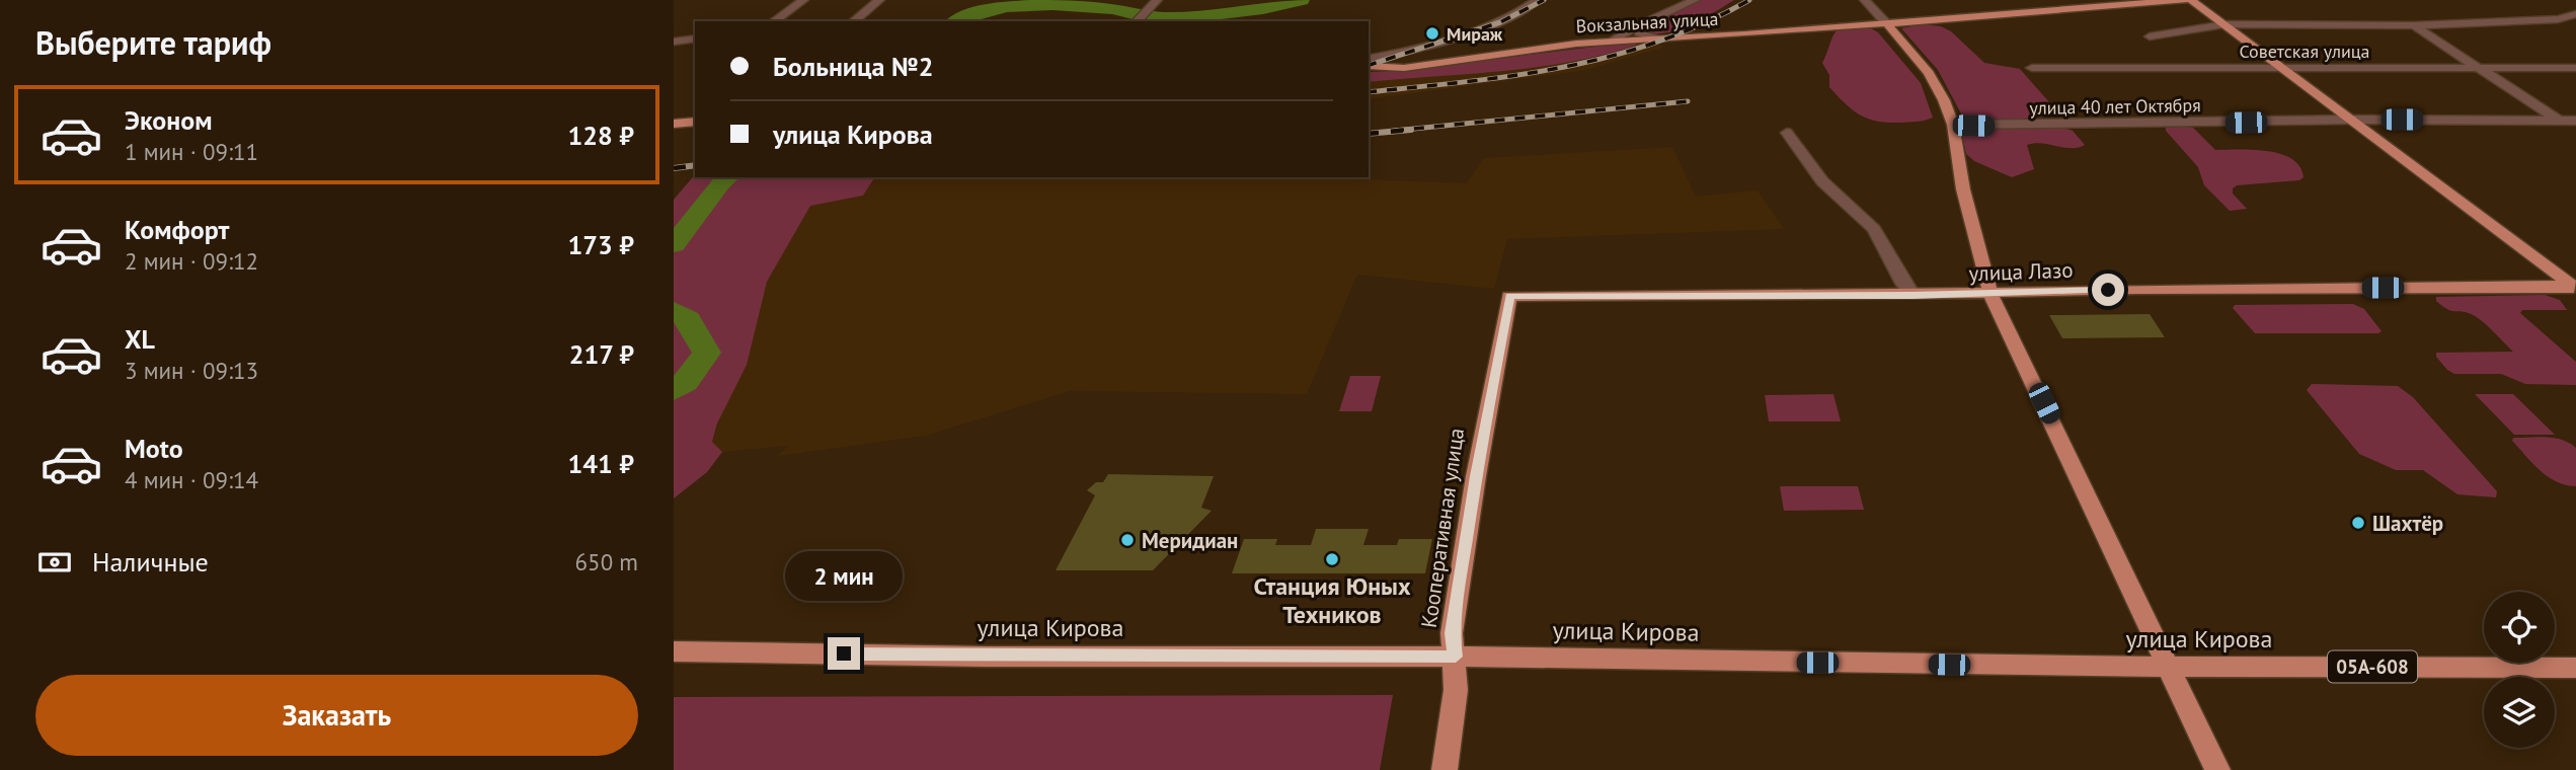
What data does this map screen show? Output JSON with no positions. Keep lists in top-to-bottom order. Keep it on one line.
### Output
{"streets":{"main road":["Вокзальная улица","улица Лазо","Кооперативная улица","улица Кирова","05А-608"],"street":["Советская улица","улица 40 лет Октября"]},"crossings":[["улица Лазо","Кооперативная улица"],["Кооперативная улица","улица Кирова"]],"places":["Мираж","Шахтёр","Меридиан","Станция Юных Техников"],"page":{"heading":"Выберите тариф","banner":["Больница №2","улица Кирова"],"list":[{"name":"Эконом","note":"1 мин · 09:11","value":"128 ₽"},{"name":"Комфорт","note":"2 мин · 09:12","value":"173 ₽"},{"name":"XL","note":"3 мин · 09:13","value":"217 ₽"},{"name":"Moto","note":"4 мин · 09:14","value":"141 ₽"}],"pay":["Наличные","650 m"],"bubble":"2 мин","buttons":"Заказать"}}
